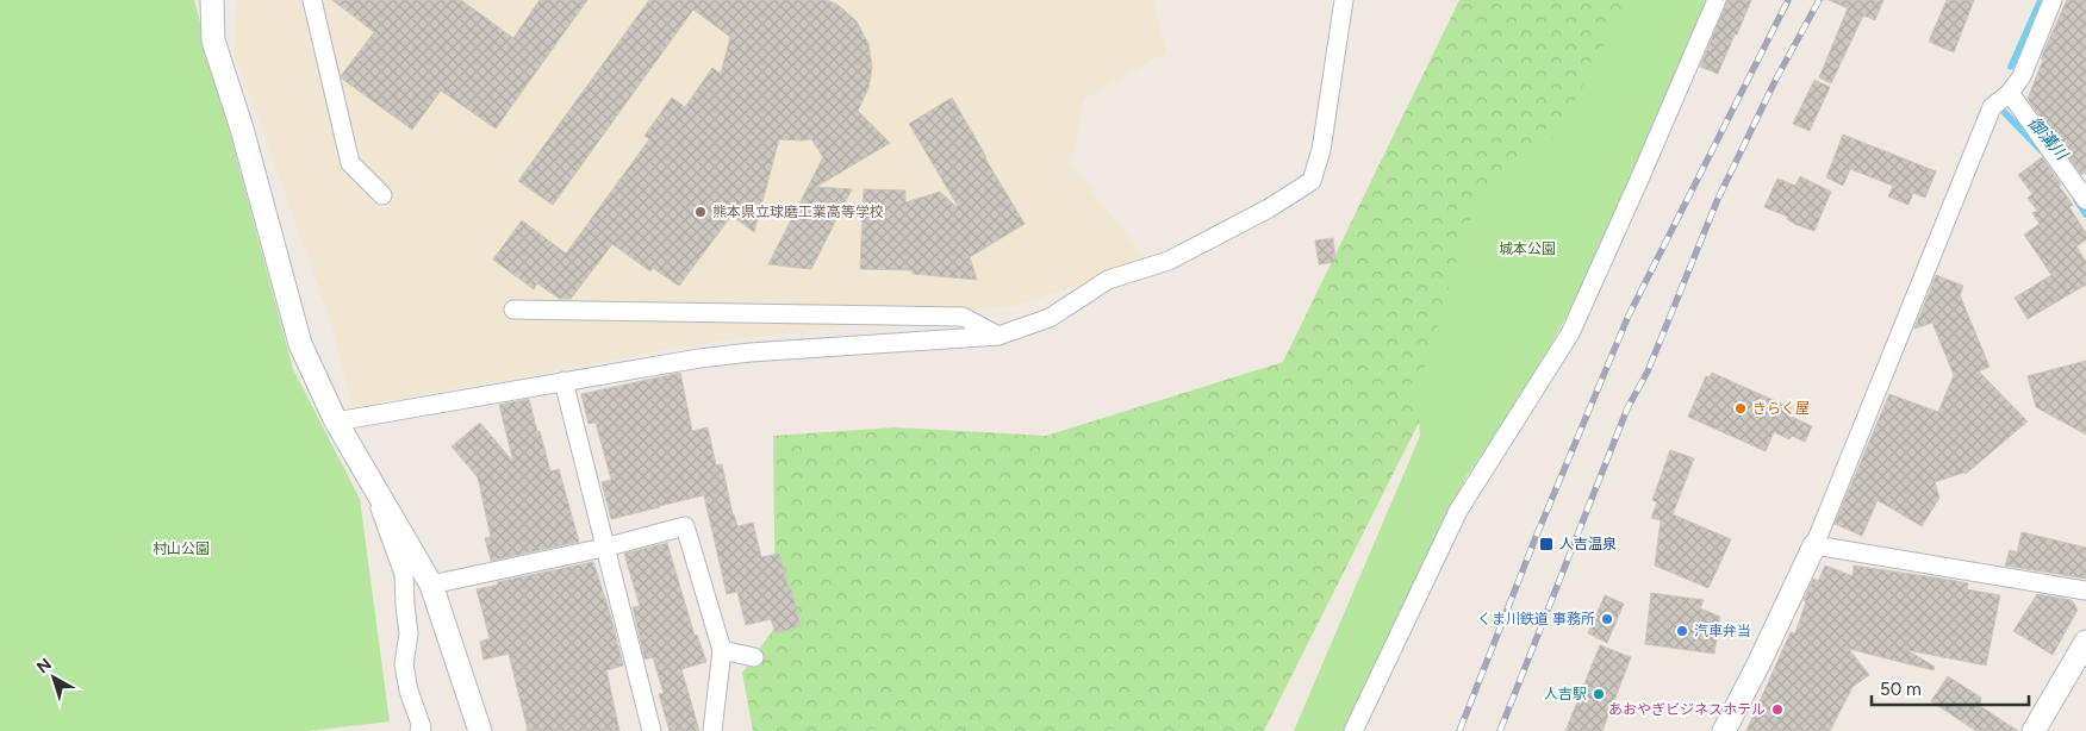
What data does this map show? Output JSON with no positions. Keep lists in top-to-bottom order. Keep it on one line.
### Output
{"water":["御溝川"],"parks":["城本公園","村山公園"],"places":{"other":["熊本県立球磨工業高等学校","きらく屋","くま川鉄道 事務所","汽車弁当","人吉駅","あおやぎビジネスホテル"],"transit":["人吉温泉"]},"scale_bar":"50 m","north":"top left"}
